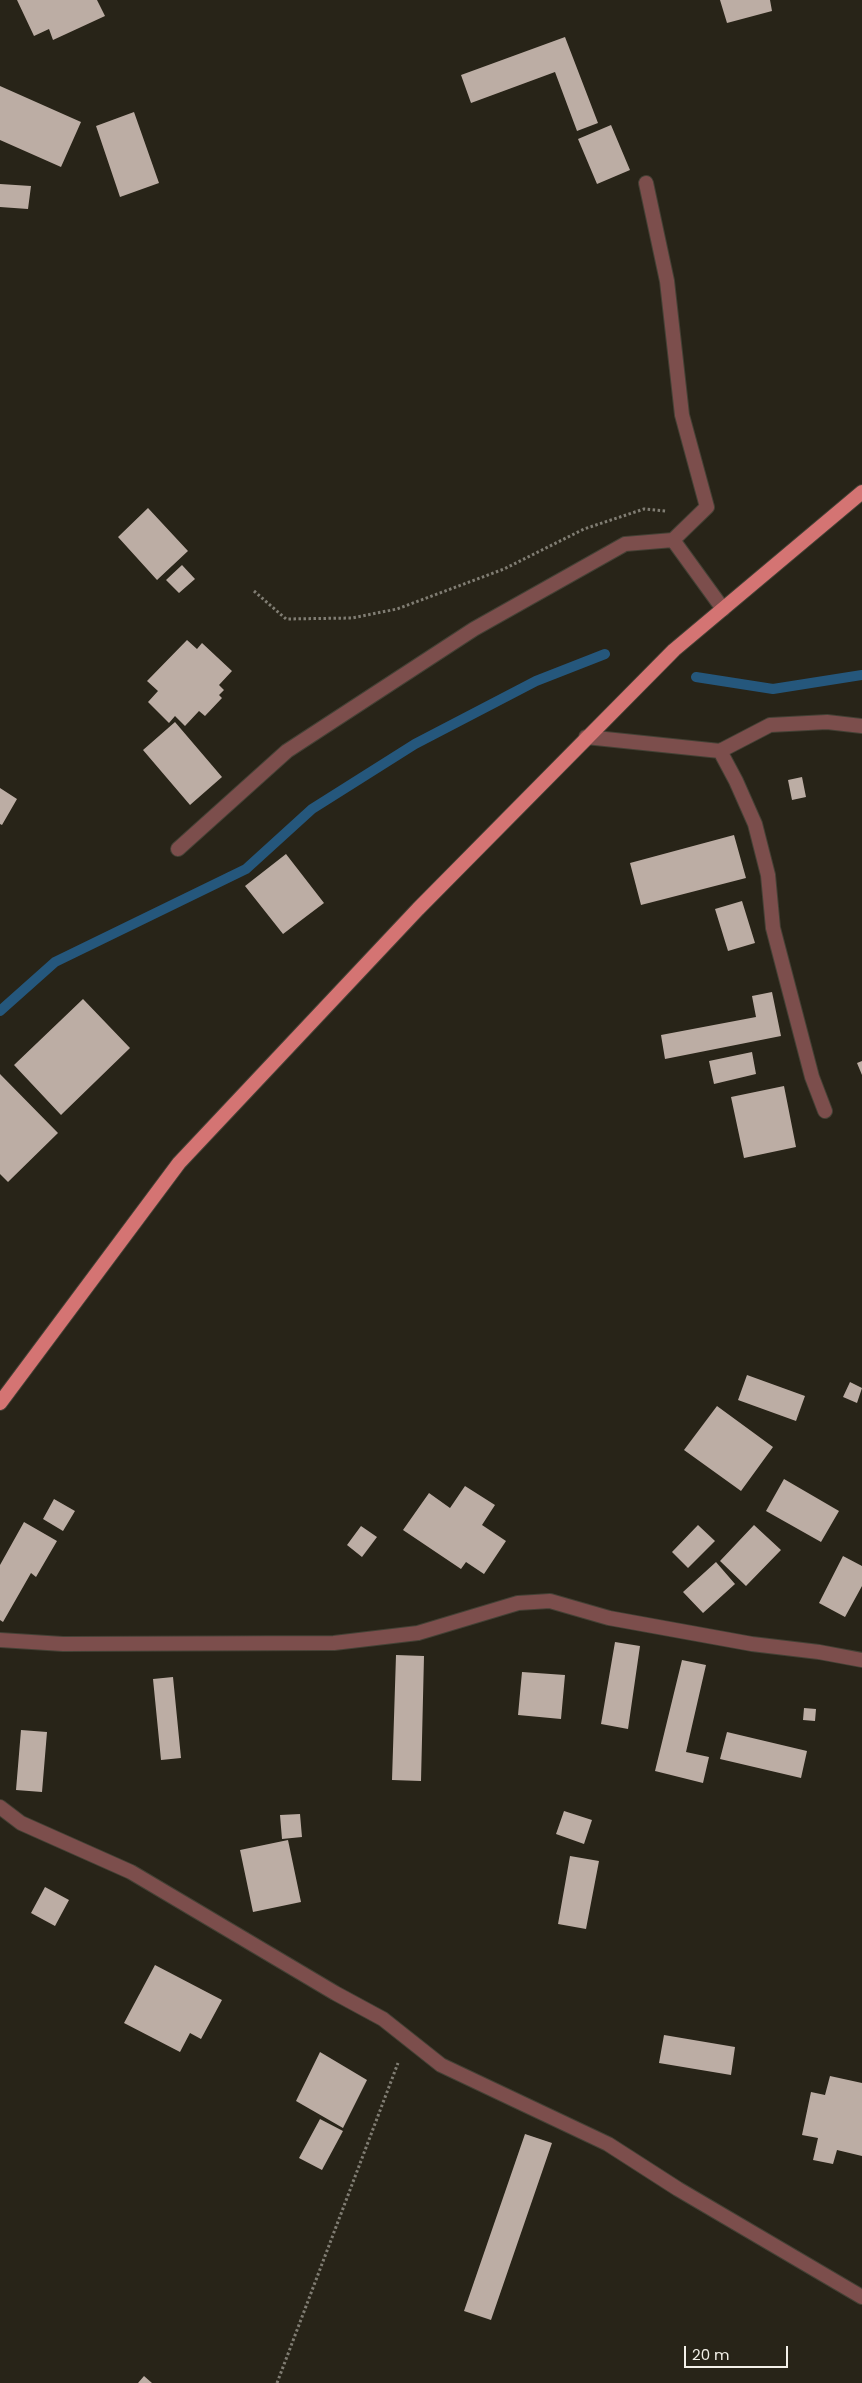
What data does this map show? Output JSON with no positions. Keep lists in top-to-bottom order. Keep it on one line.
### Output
{"scale_bar":"20 m"}
